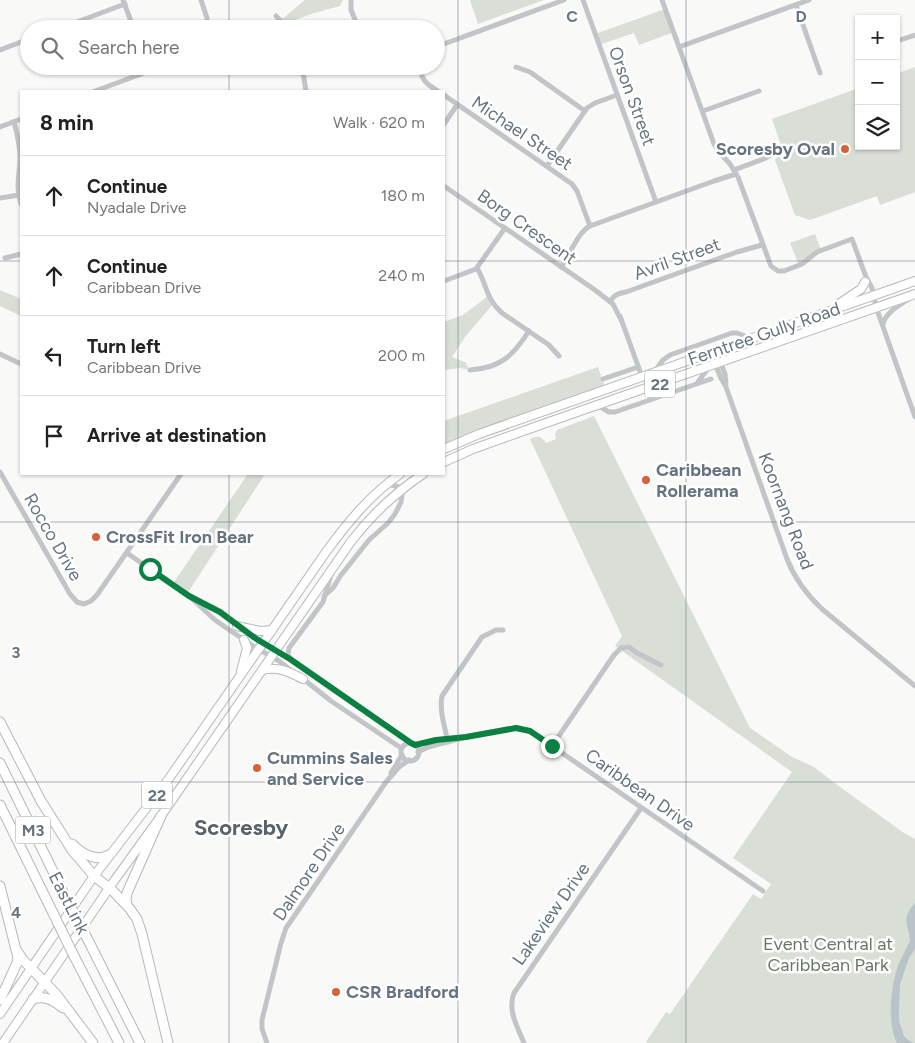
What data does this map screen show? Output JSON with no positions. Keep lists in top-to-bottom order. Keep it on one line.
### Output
{"streets":{"highway":["M3","EastLink"],"main road":["Ferntree Gully Road","22"],"street":["Orson Street","Michael Street","Borg Crescent","Avril Street","Koornang Road","Rocco Drive","Caribbean Drive","Dalmore Drive","Lakeview Drive"]},"crossings":[["Borg Crescent","Avril Street"],["Borg Crescent","Ferntree Gully Road"],["Ferntree Gully Road","Koornang Road"],["Caribbean Drive","Dalmore Drive"],["Caribbean Drive","Lakeview Drive"]],"districts":["Scoresby"],"parks":["Event Central at Caribbean Park"],"places":["Scoresby Oval","Caribbean Rollerama","CrossFit Iron Bear","Cummins Sales and Service","CSR Bradford"],"page":{"map_buttons":["+","−"],"search":"Search here","heading":["8 min","Walk · 620 m"],"list":[["Continue","Nyadale Drive","180 m"],["Continue","Caribbean Drive","240 m"],["Turn left","Caribbean Drive","200 m"],"Arrive at destination"]},"grid":{"columns":["C","D"],"rows":["3","4"]}}
